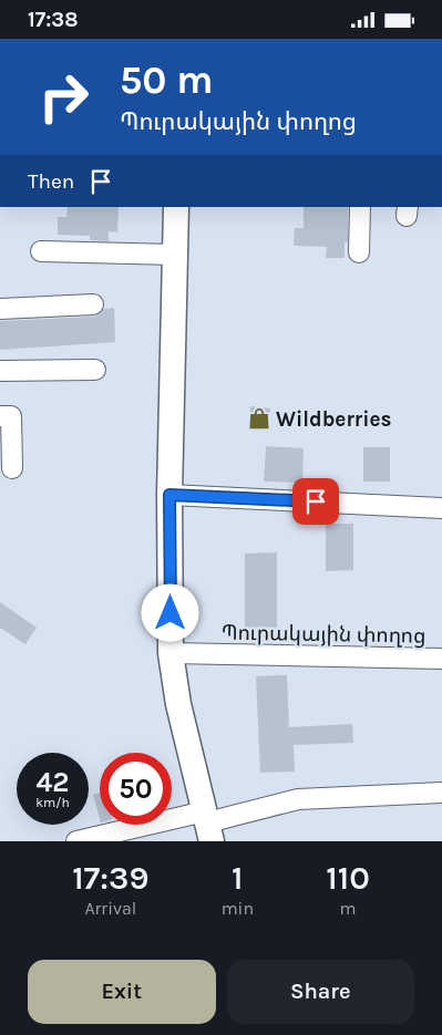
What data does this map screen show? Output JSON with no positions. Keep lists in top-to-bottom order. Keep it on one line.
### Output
{"streets":{"street":["Պուրակային փողոց"]},"places":{"shop":["Wildberries"]},"page":{"status":"17:38","turn":["50 m","Պուրակային փողոց"],"then":"Then","speed":"42 km/h","limit":"50","eta":["17:39","Arrival","1","min","110","m"],"buttons":["Exit","Share"]}}
